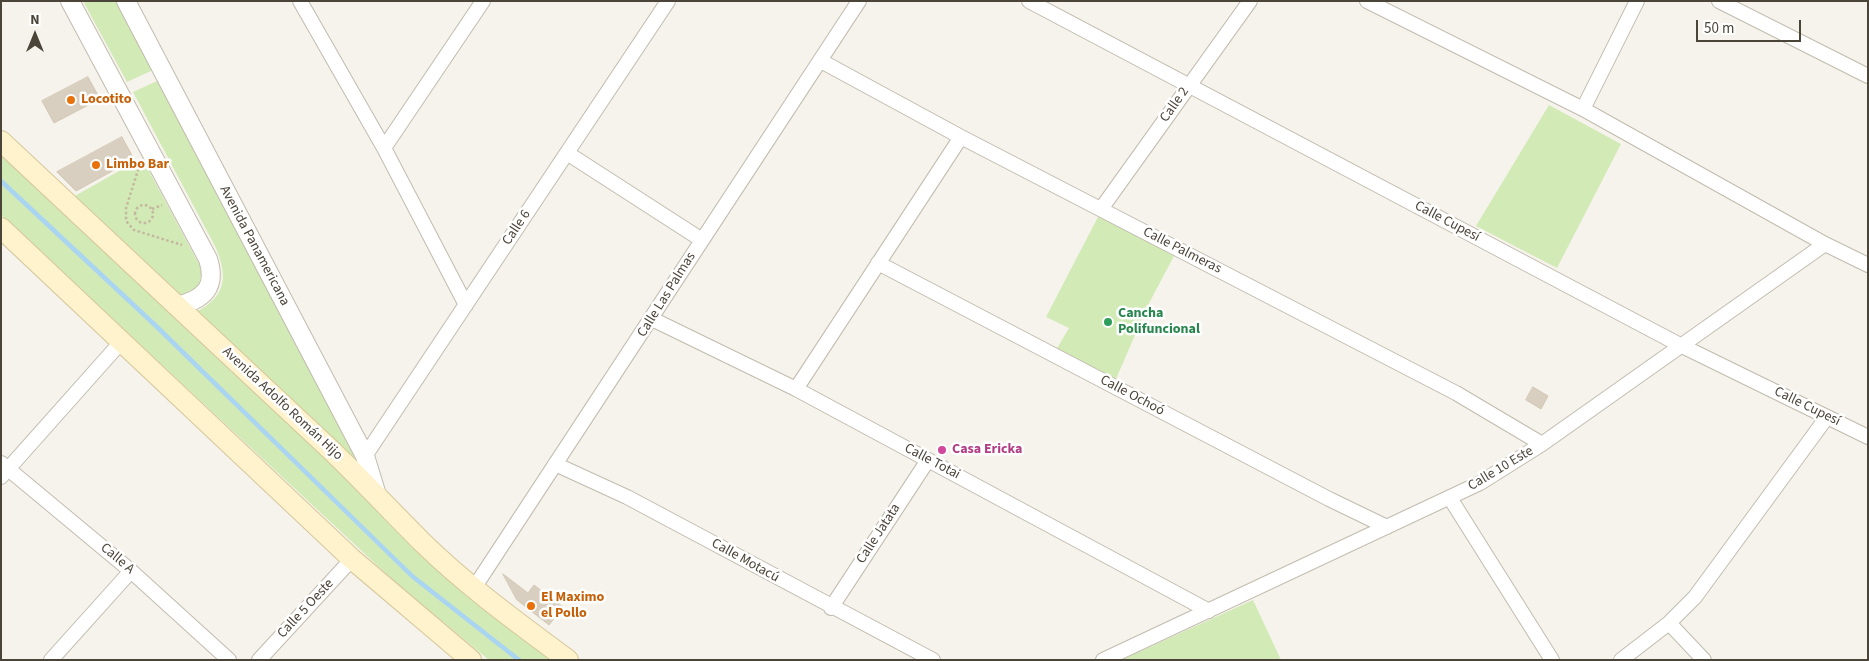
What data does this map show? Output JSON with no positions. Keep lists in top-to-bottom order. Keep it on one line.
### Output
{"streets":{"main road":["Avenida Adolfo Román Hijo"],"street":["Calle 2","Calle Cupesí","Calle 6","Avenida Panamericana","Calle Palmeras","Calle Las Palmas","Calle Ochoó","Calle Totai","Calle 10 Este","Calle Jatata","Calle A","Calle Motacú","Calle 5 Oeste"]},"crossings":[["Calle 2","Calle Cupesí"],["Calle 2","Calle Palmeras"],["Calle Cupesí","Calle 10 Este"],["Calle 6","Avenida Panamericana"],["Avenida Panamericana","Avenida Adolfo Román Hijo"],["Calle Palmeras","Calle Las Palmas"],["Calle Palmeras","Calle 10 Este"],["Calle Las Palmas","Avenida Adolfo Román Hijo"],["Calle Las Palmas","Calle Totai"],["Calle Las Palmas","Calle Motacú"],["Calle Ochoó","Calle 10 Este"],["Calle Totai","Calle 10 Este"],["Calle Totai","Calle Jatata"],["Calle Jatata","Calle Motacú"]],"places":["Locotito","Limbo Bar","Cancha Polifuncional","Casa Ericka","El Maximo el Pollo"],"scale_bar":"50 m","north":"top"}
